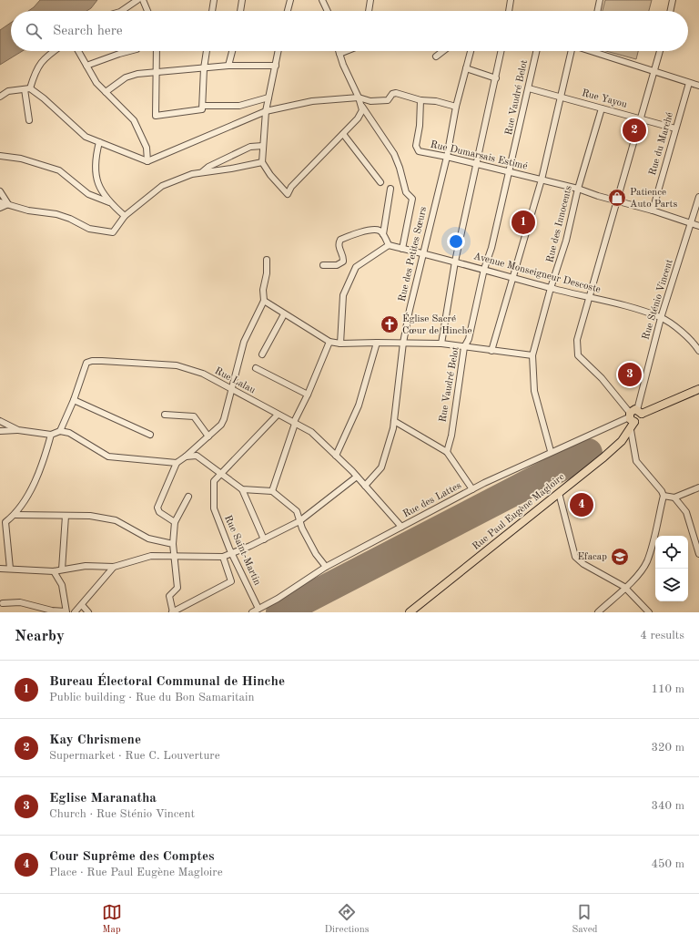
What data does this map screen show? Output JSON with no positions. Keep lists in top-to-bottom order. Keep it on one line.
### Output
{"streets":{"main road":["Rue Paul Eugène Magloire"],"street":["Rue Vaudré Belot","Rue Yayou","Rue du Marché","Rue Dumarsais Estimé","Rue des Innocents","Rue des Petites Sœurs","Avenue Monseigneur Descoste","Rue Sténio Vincent","Rue Lalau","Rue des Lattes","Rue Saint-Martin"]},"crossings":[["Rue Vaudré Belot","Rue Yayou"],["Rue Vaudré Belot","Rue Dumarsais Estimé"],["Rue Vaudré Belot","Avenue Monseigneur Descoste"],["Rue Yayou","Rue du Marché"],["Rue Yayou","Rue des Innocents"],["Rue du Marché","Rue Dumarsais Estimé"],["Rue Dumarsais Estimé","Rue des Innocents"],["Rue Dumarsais Estimé","Rue des Petites Sœurs"],["Rue Dumarsais Estimé","Rue Sténio Vincent"],["Rue des Innocents","Avenue Monseigneur Descoste"],["Rue des Innocents","Rue des Lattes"],["Rue des Petites Sœurs","Avenue Monseigneur Descoste"],["Rue des Petites Sœurs","Rue Lalau"],["Avenue Monseigneur Descoste","Rue Sténio Vincent"],["Rue Sténio Vincent","Rue Paul Eugène Magloire"],["Rue Lalau","Rue des Lattes"],["Rue Lalau","Rue Saint-Martin"],["Rue des Lattes","Rue Paul Eugène Magloire"],["Rue des Lattes","Rue Saint-Martin"]],"places":{"shop":["Patience Auto Parts"],"church":["Église Sacré Cœur de Hinche"],"school or university":["Efacap"]},"page":{"search":"Search here","pins":["2","1","3","4"],"heading":["Nearby","4 results"],"list":[{"mark":"1","name":"Bureau Électoral Communal de Hinche","note":"Public building · Rue du Bon Samaritain","value":"110 m"},{"mark":"2","name":"Kay Chrismene","note":"Supermarket · Rue C. Louverture","value":"320 m"},{"mark":"3","name":"Eglise Maranatha","note":"Church · Rue Sténio Vincent","value":"340 m"},{"mark":"4","name":"Cour Suprême des Comptes","note":"Place · Rue Paul Eugène Magloire","value":"450 m"}],"nav":["Map","Directions","Saved"]}}
